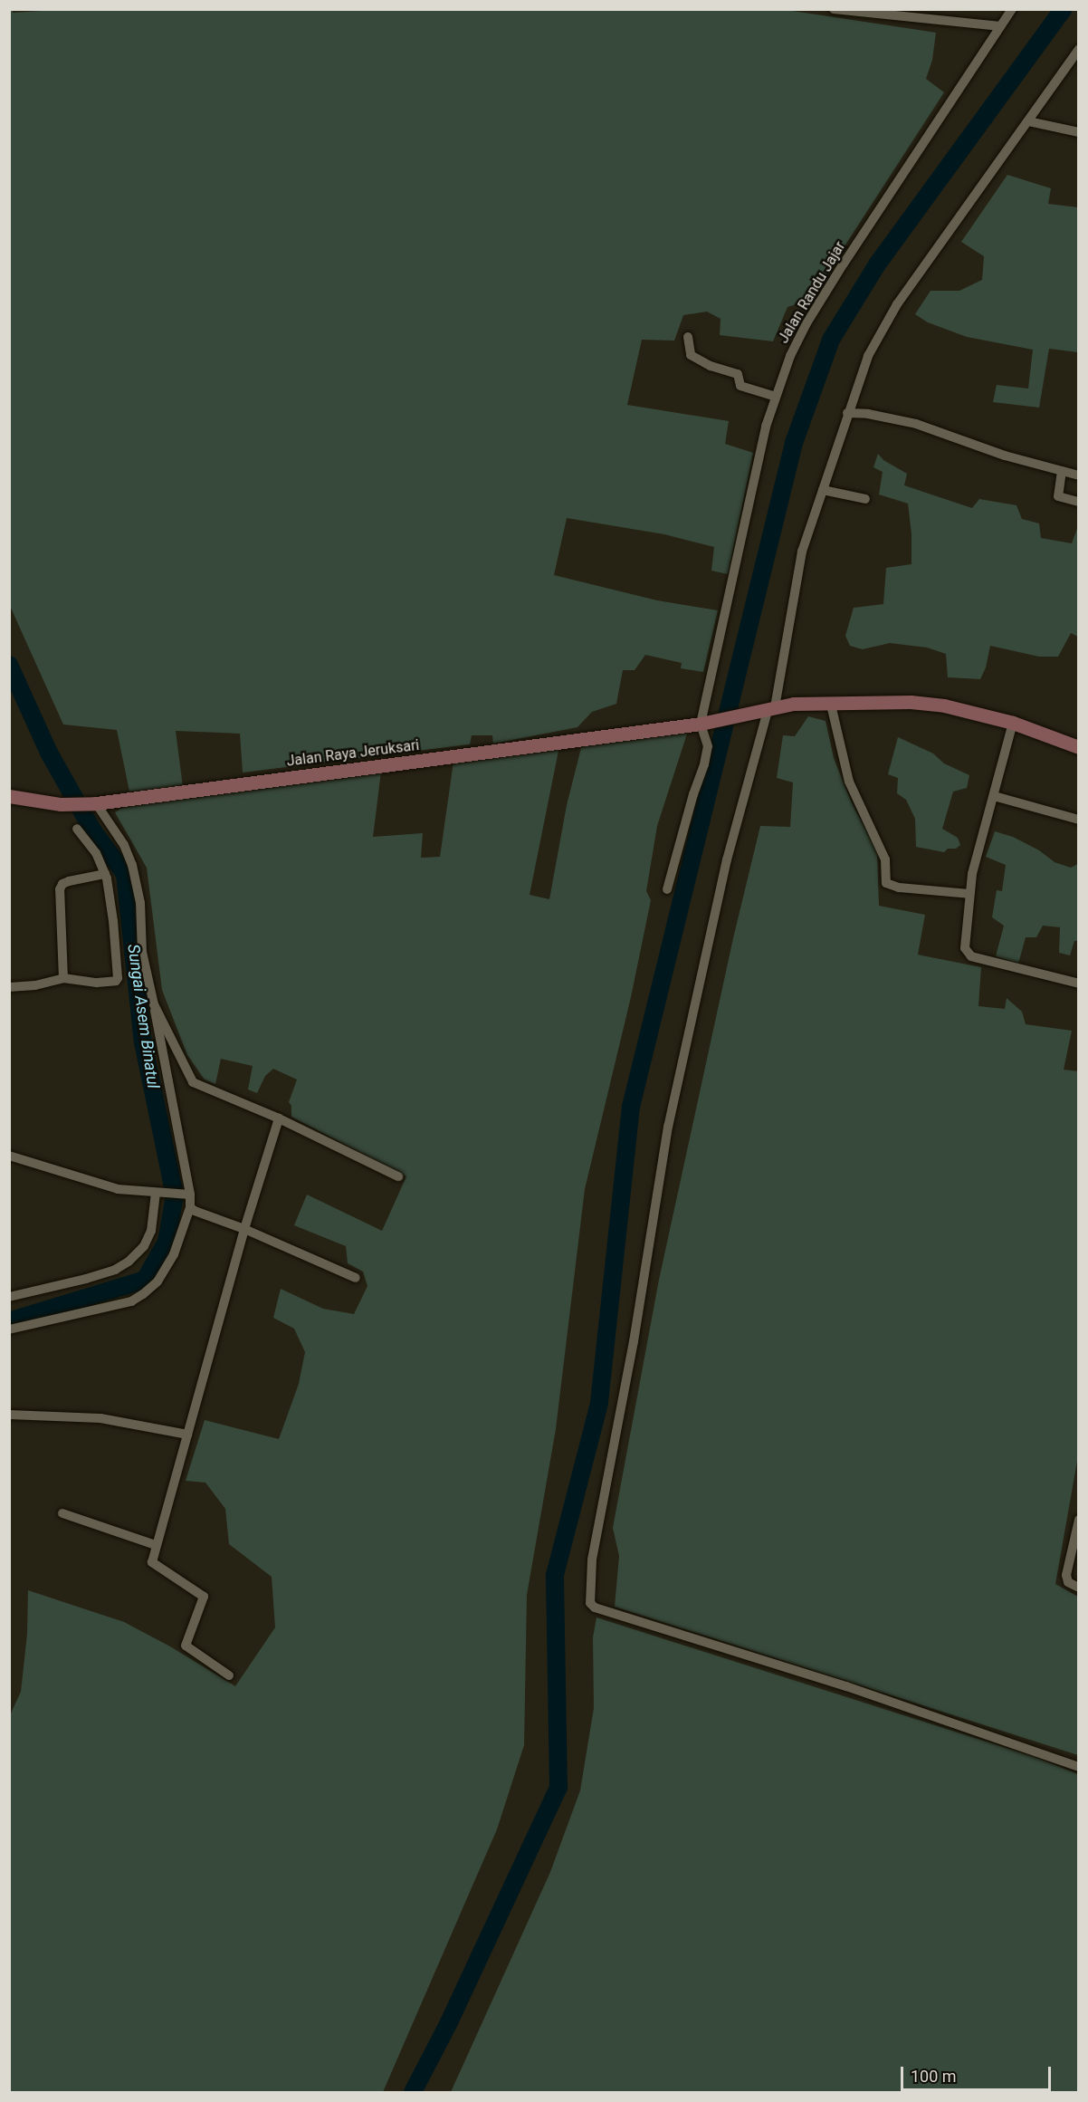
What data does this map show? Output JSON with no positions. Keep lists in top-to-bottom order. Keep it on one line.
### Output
{"streets":{"street":["Jalan Randu Jajar","Jalan Raya Jeruksari"]},"crossings":[["Jalan Randu Jajar","Jalan Raya Jeruksari"]],"water":["Sungai Asem Binatul"],"scale_bar":"100 m"}
